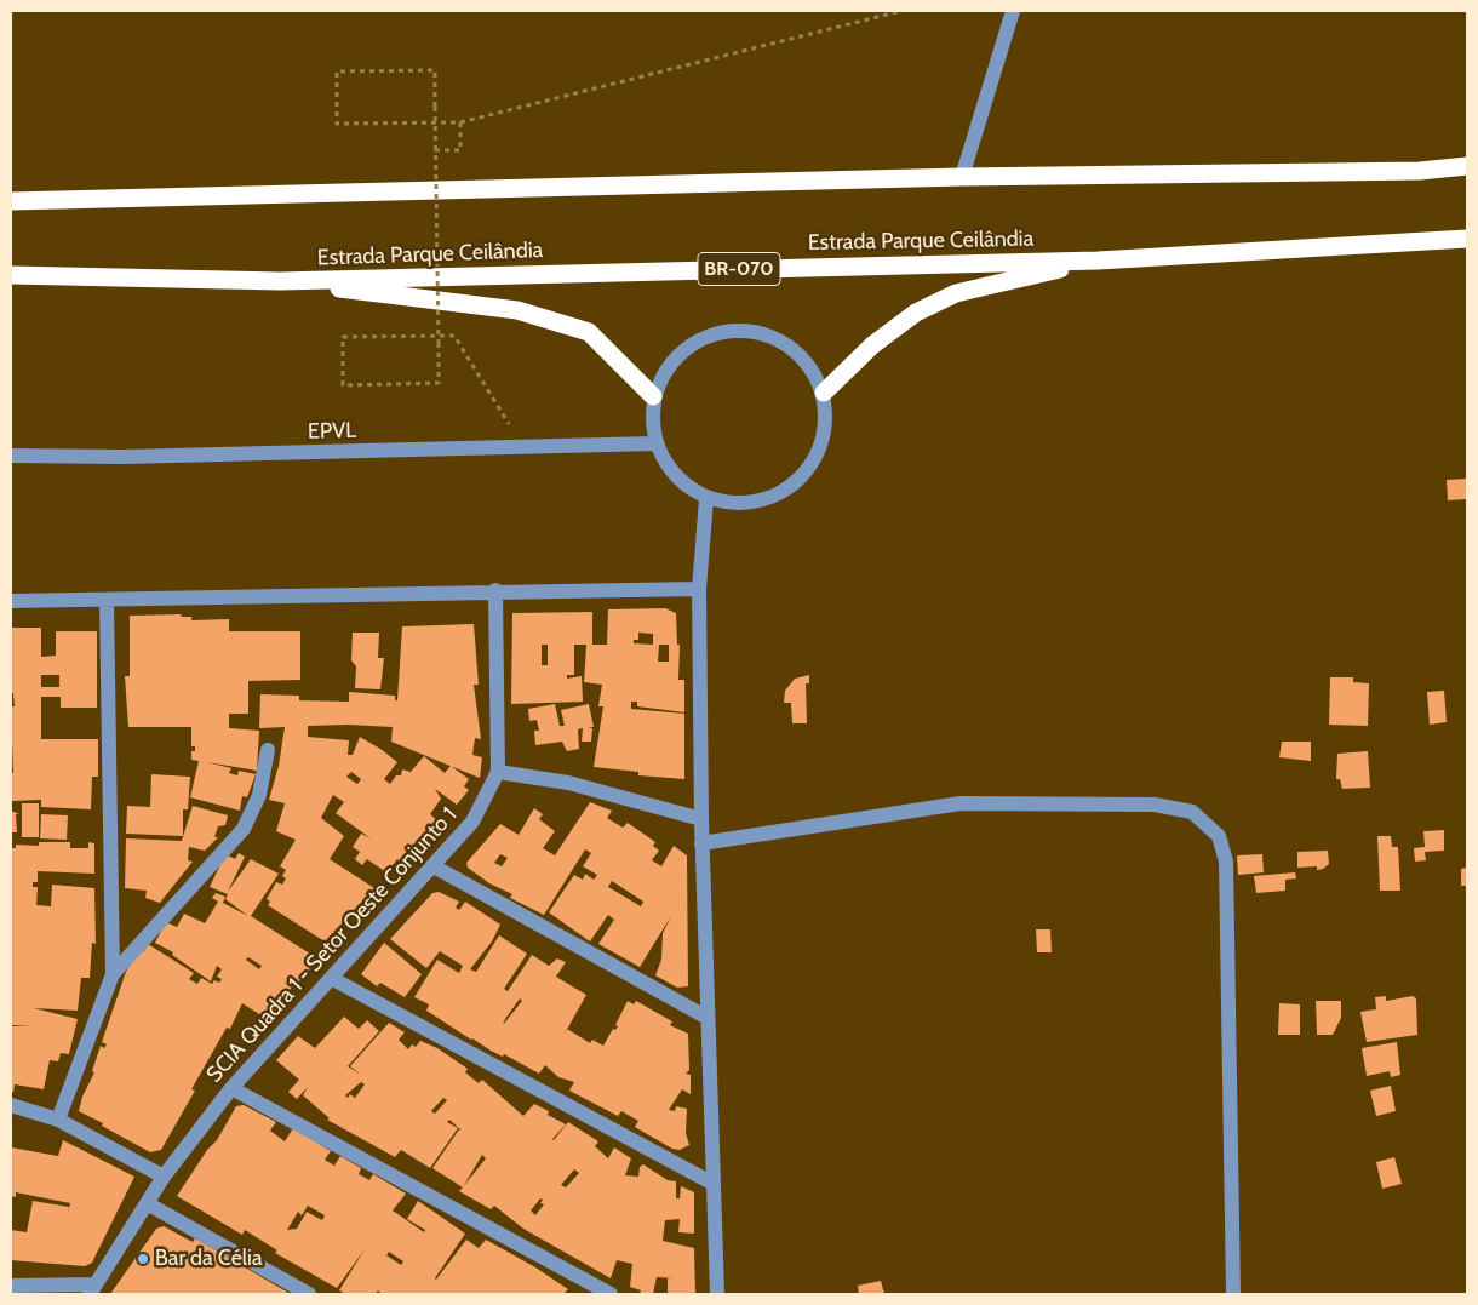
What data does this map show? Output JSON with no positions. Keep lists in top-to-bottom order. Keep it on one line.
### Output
{"streets":{"highway":["Estrada Parque Ceilândia","BR-070"],"street":["EPVL","SCIA Quadra 1 - Setor Oeste Conjunto 1"]},"places":["Bar da Célia"]}
